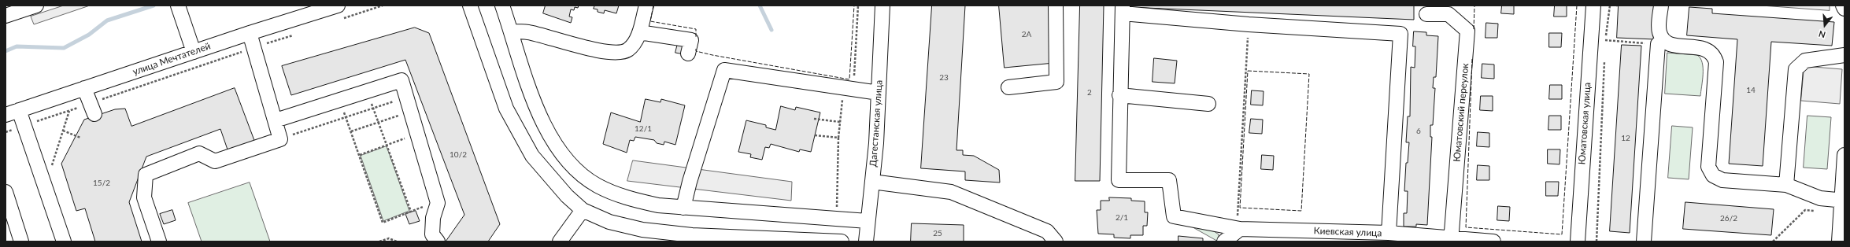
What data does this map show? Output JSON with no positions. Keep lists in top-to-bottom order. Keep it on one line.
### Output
{"streets":{"street":["улица Мечтателей","Юматовский переулок","Дагестанская улица","Юматовская улица","Киевская улица"]},"crossings":[["Юматовский переулок","Киевская улица"]],"house_numbers":["2А","23","14","2","12/1","6","12","10/2","15/2","2/1","26/2","25"],"north":"bottom"}
